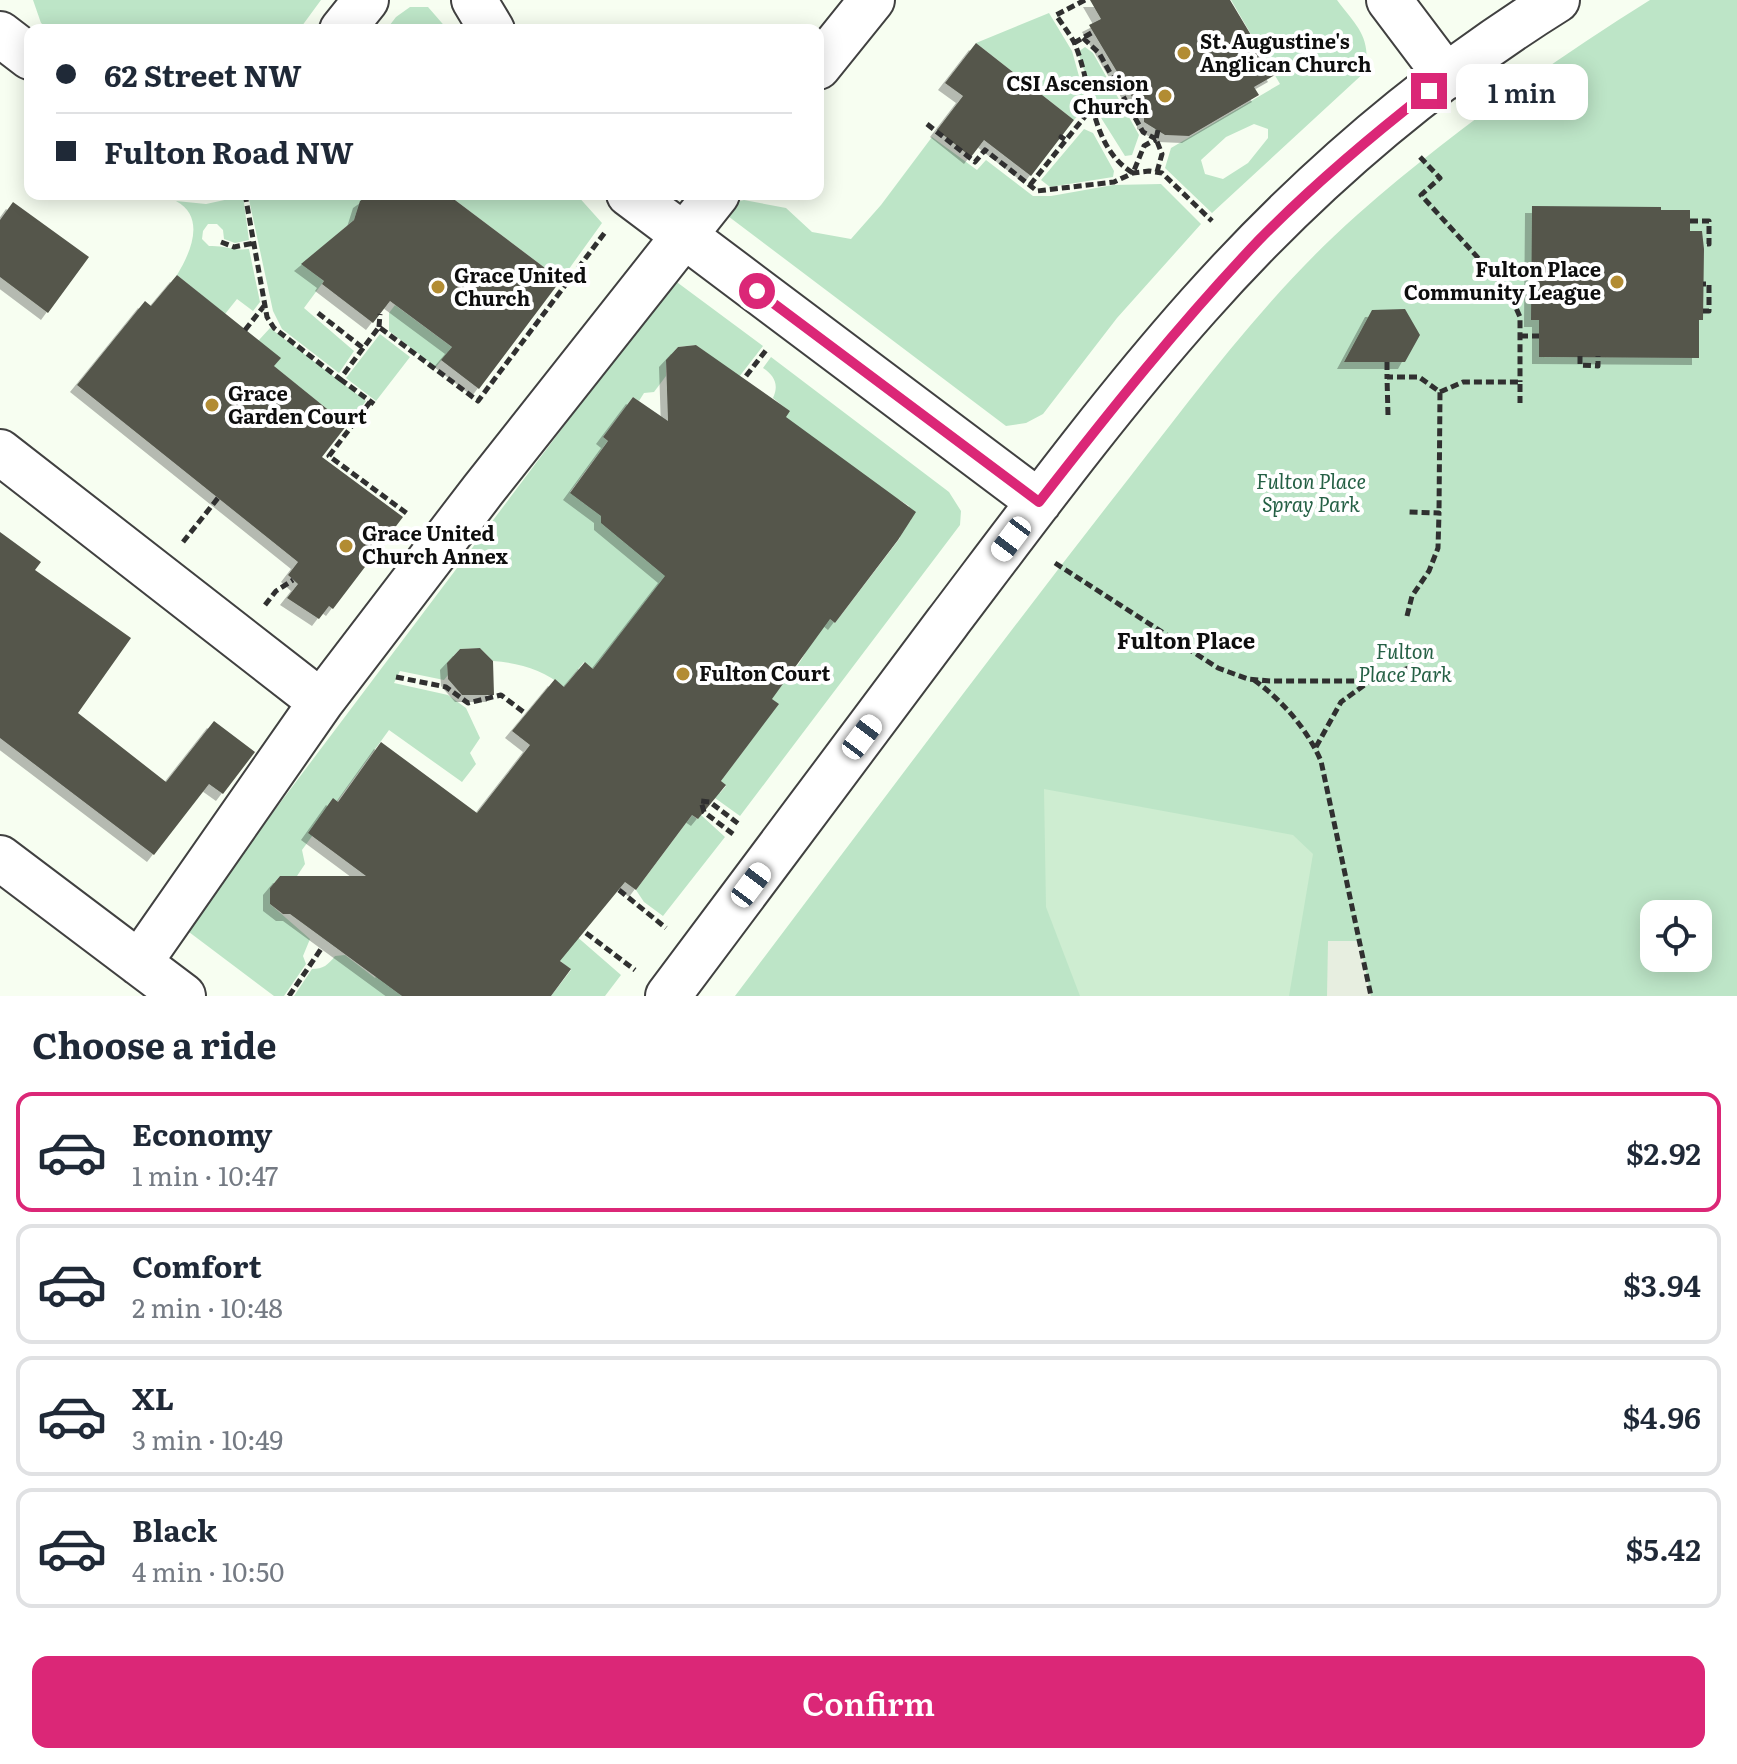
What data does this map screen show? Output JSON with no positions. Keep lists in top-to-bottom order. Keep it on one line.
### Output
{"districts":["Fulton Place"],"parks":["Fulton Place Spray Park","Fulton Place Park"],"places":["St. Augustine's Anglican Church","CSI Ascension Church","Fulton Place Community League","Grace United Church","Grace Garden Court","Grace United Church Annex","Fulton Court"],"page":{"banner":["62 Street NW","Fulton Road NW"],"bubble":"1 min","heading":"Choose a ride","list":[{"name":"Economy","note":"1 min · 10:47","value":"$2.92"},{"name":"Comfort","note":"2 min · 10:48","value":"$3.94"},{"name":"XL","note":"3 min · 10:49","value":"$4.96"},{"name":"Black","note":"4 min · 10:50","value":"$5.42"}],"buttons":"Confirm"}}
